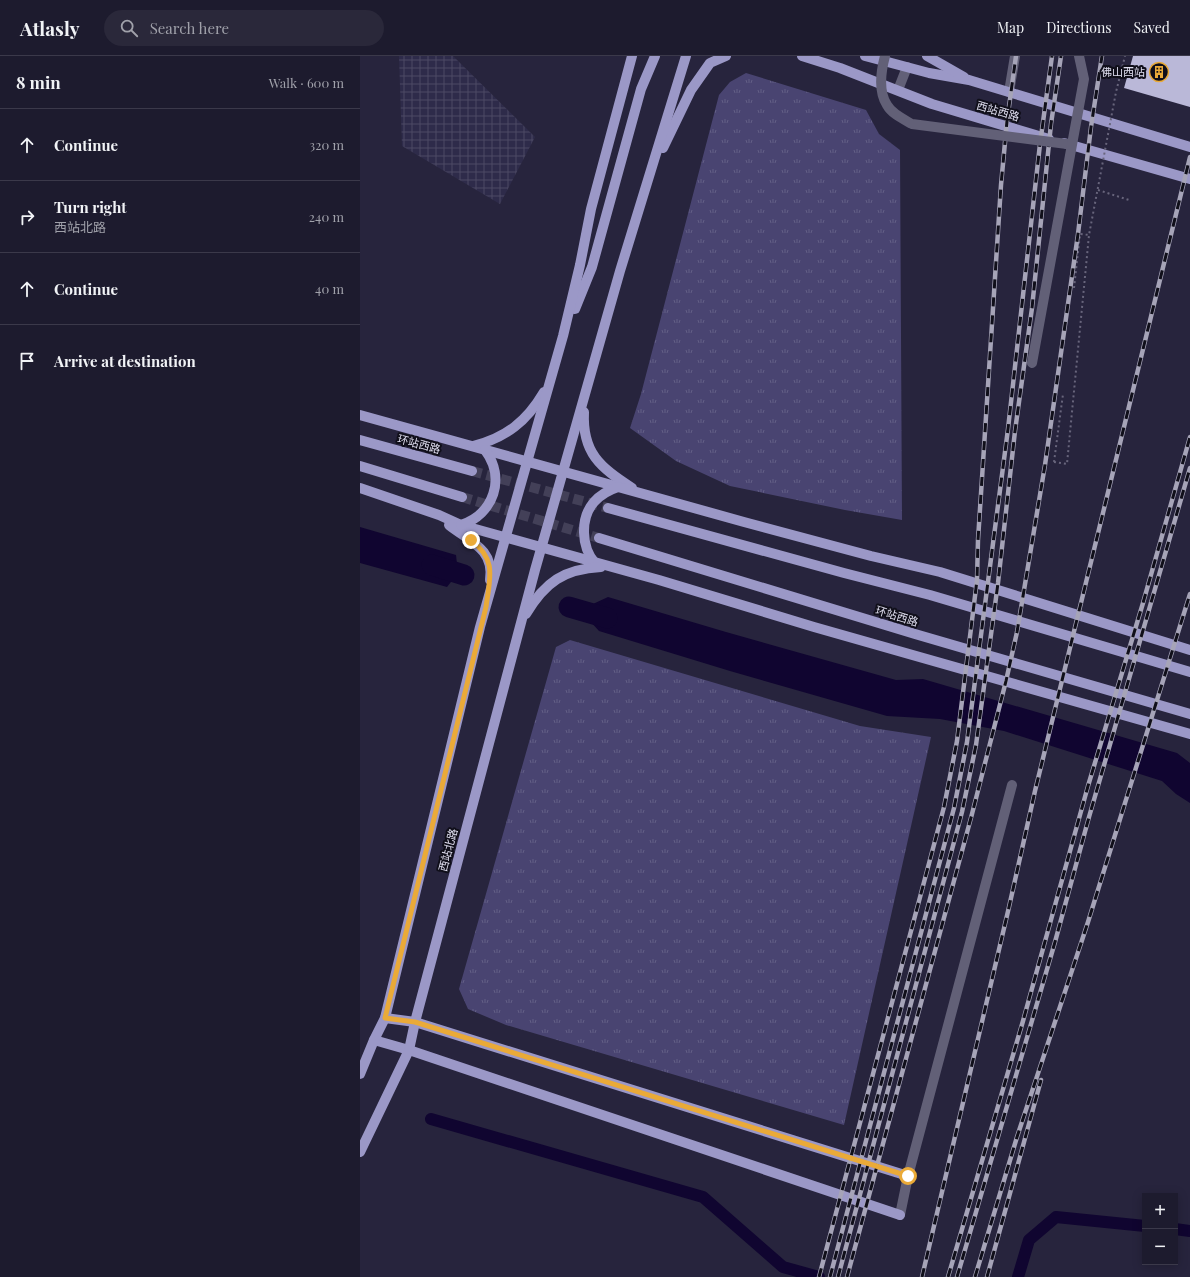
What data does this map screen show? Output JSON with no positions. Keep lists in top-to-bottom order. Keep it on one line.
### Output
{"streets":{"main road":["西站西路","环站西路","西站北路"]},"places":{"building":["佛山西站"]},"page":{"header":"Atlasly","search":"Search here","nav":["Map","Directions","Saved"],"heading":["8 min","Walk · 600 m"],"list":[["Continue","320 m"],["Turn right","西站北路","240 m"],["Continue","40 m"],"Arrive at destination"],"map_buttons":["+","−"]}}
